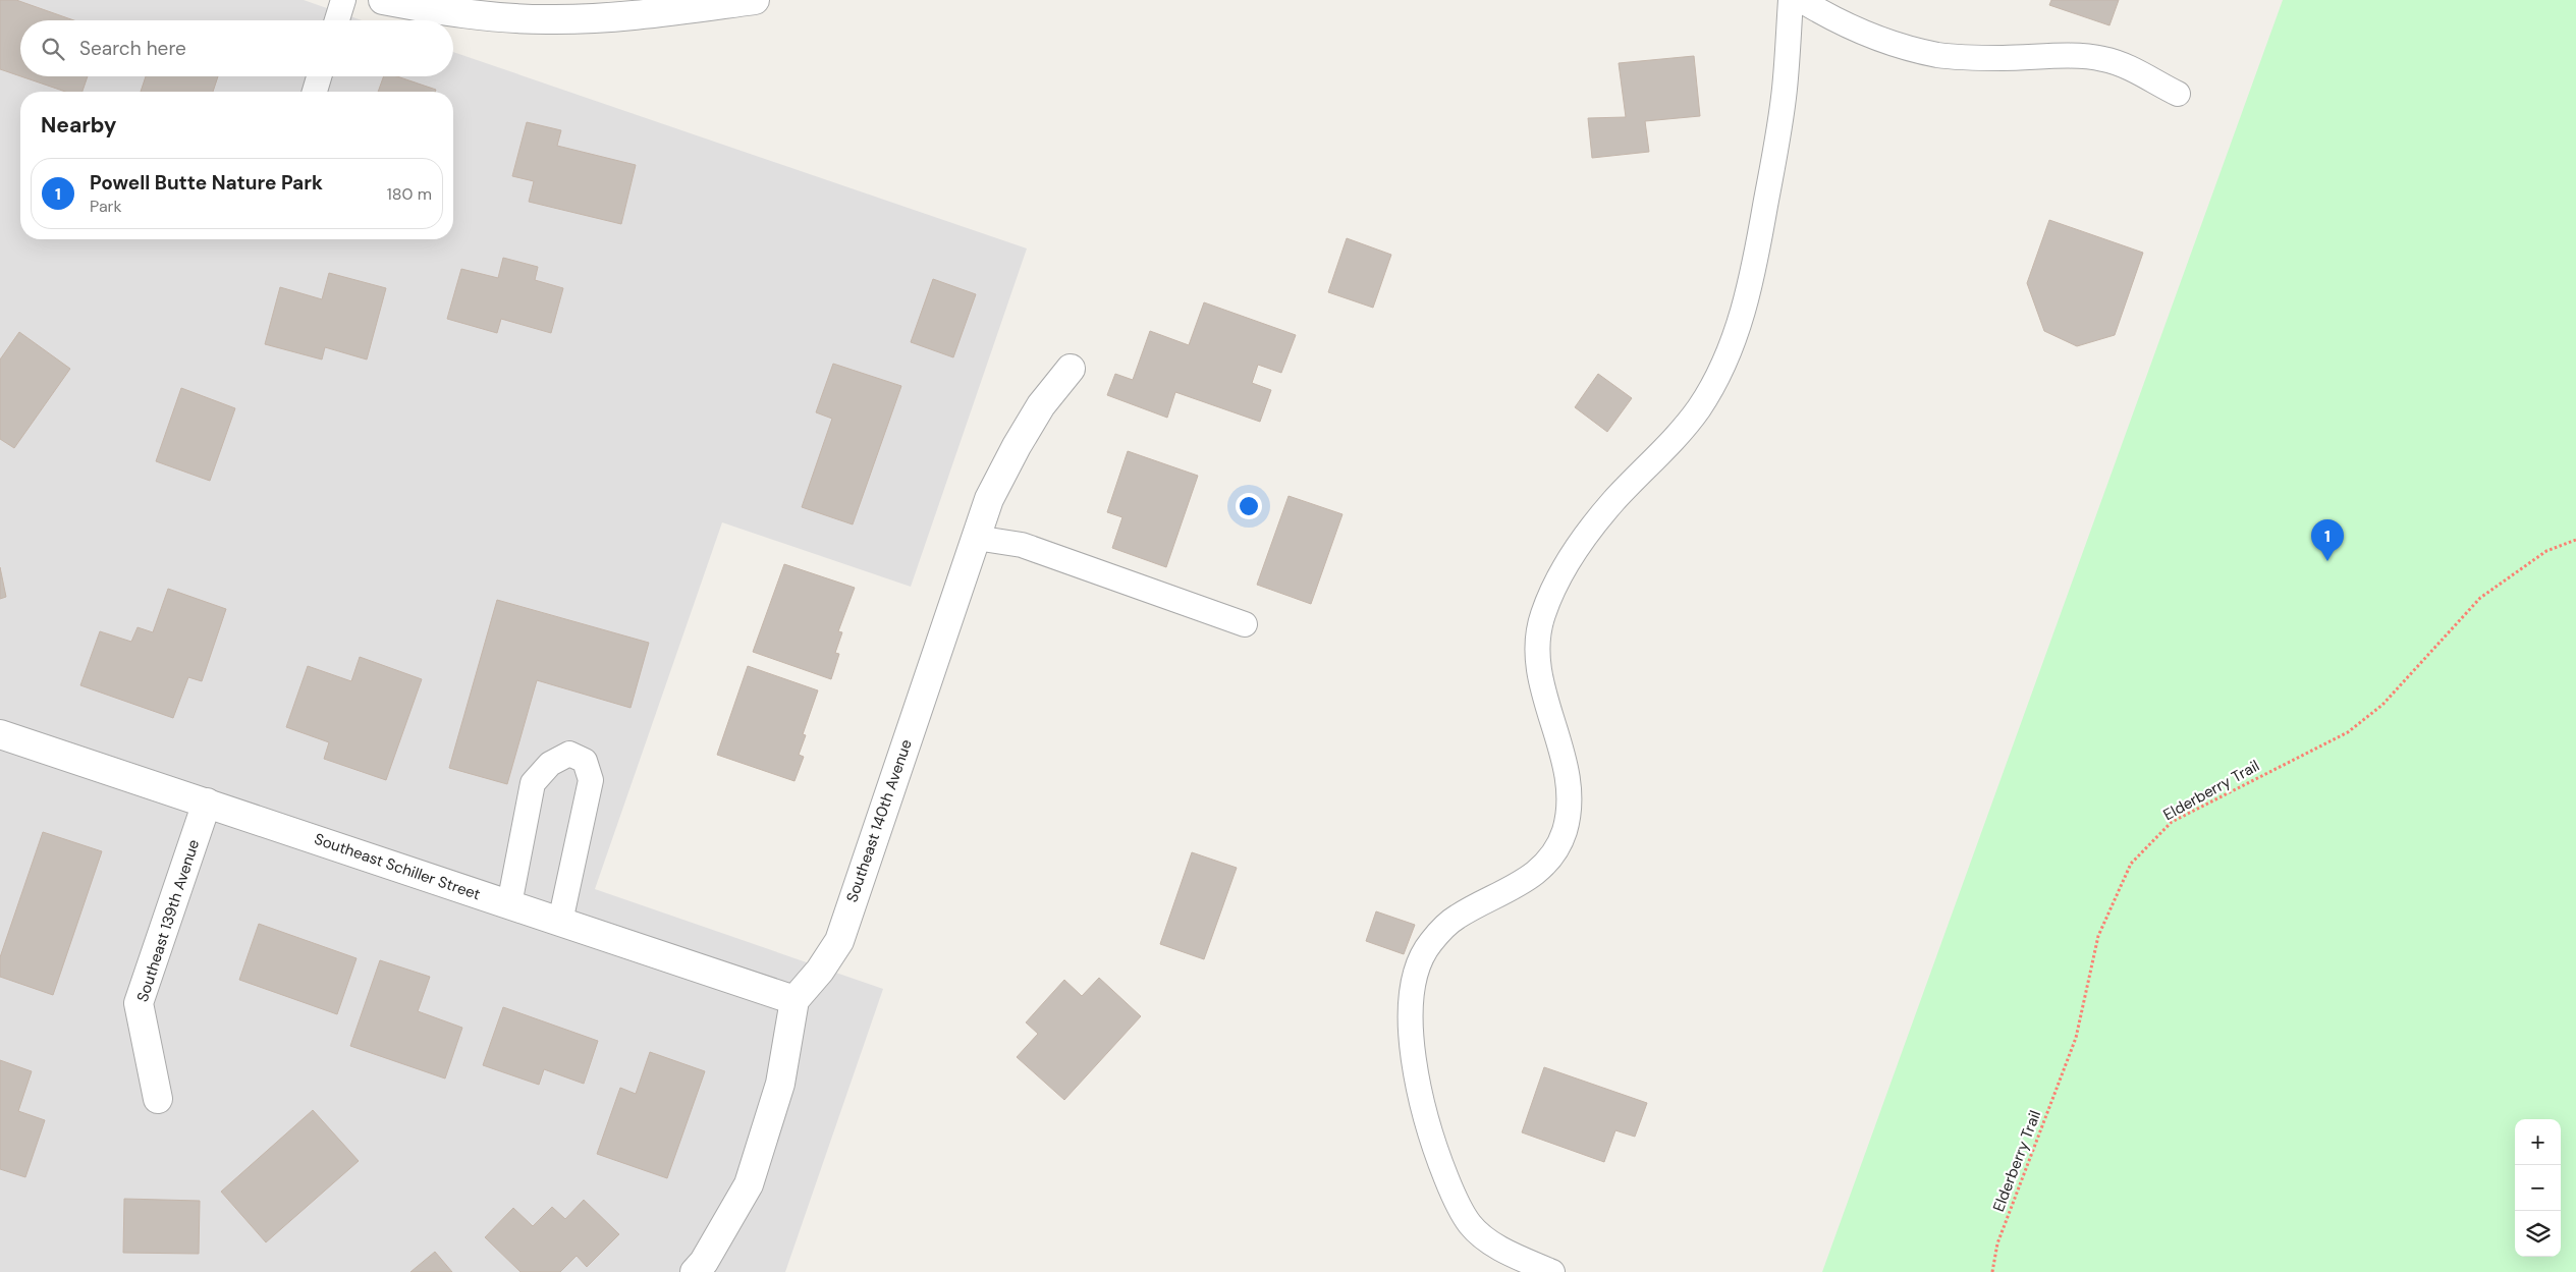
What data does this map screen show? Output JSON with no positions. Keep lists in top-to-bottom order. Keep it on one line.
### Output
{"streets":{"street":["Southeast 140th Avenue","Southeast Schiller Street","Southeast 139th Avenue"],"path":["Elderberry Trail"]},"crossings":[["Southeast 140th Avenue","Southeast Schiller Street"],["Southeast Schiller Street","Southeast 139th Avenue"]],"page":{"search":"Search here","heading":"Nearby","list":[{"mark":"1","name":"Powell Butte Nature Park","note":"Park","value":"180 m"}],"pins":"1","map_buttons":["+","−"]}}
